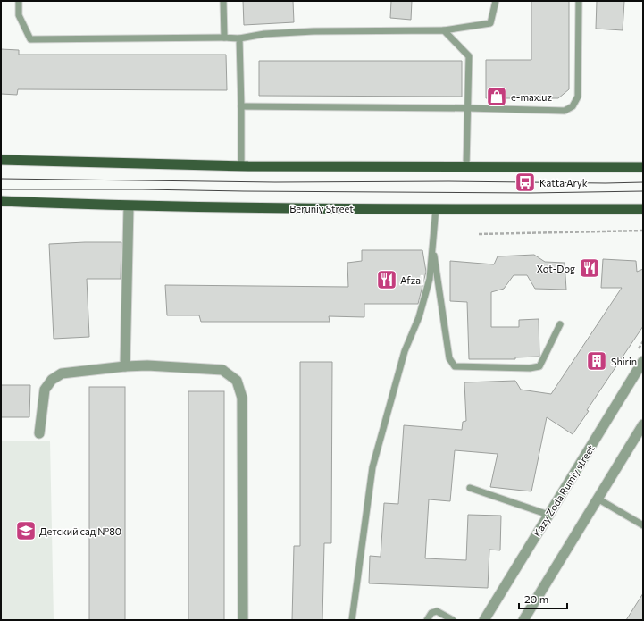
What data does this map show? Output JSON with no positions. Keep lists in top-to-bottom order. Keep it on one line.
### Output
{"streets":{"main road":["Beruniy Street"],"street":["Kazy Zoda Rumiy street"]},"places":{"shop":["e-max.uz"],"bus stop":["Katta Aryk"],"restaurant":["Xot-Dog","Afzal"],"building":["Shirin"],"school or university":["Детский сад №80"]},"scale_bar":"20 m"}
